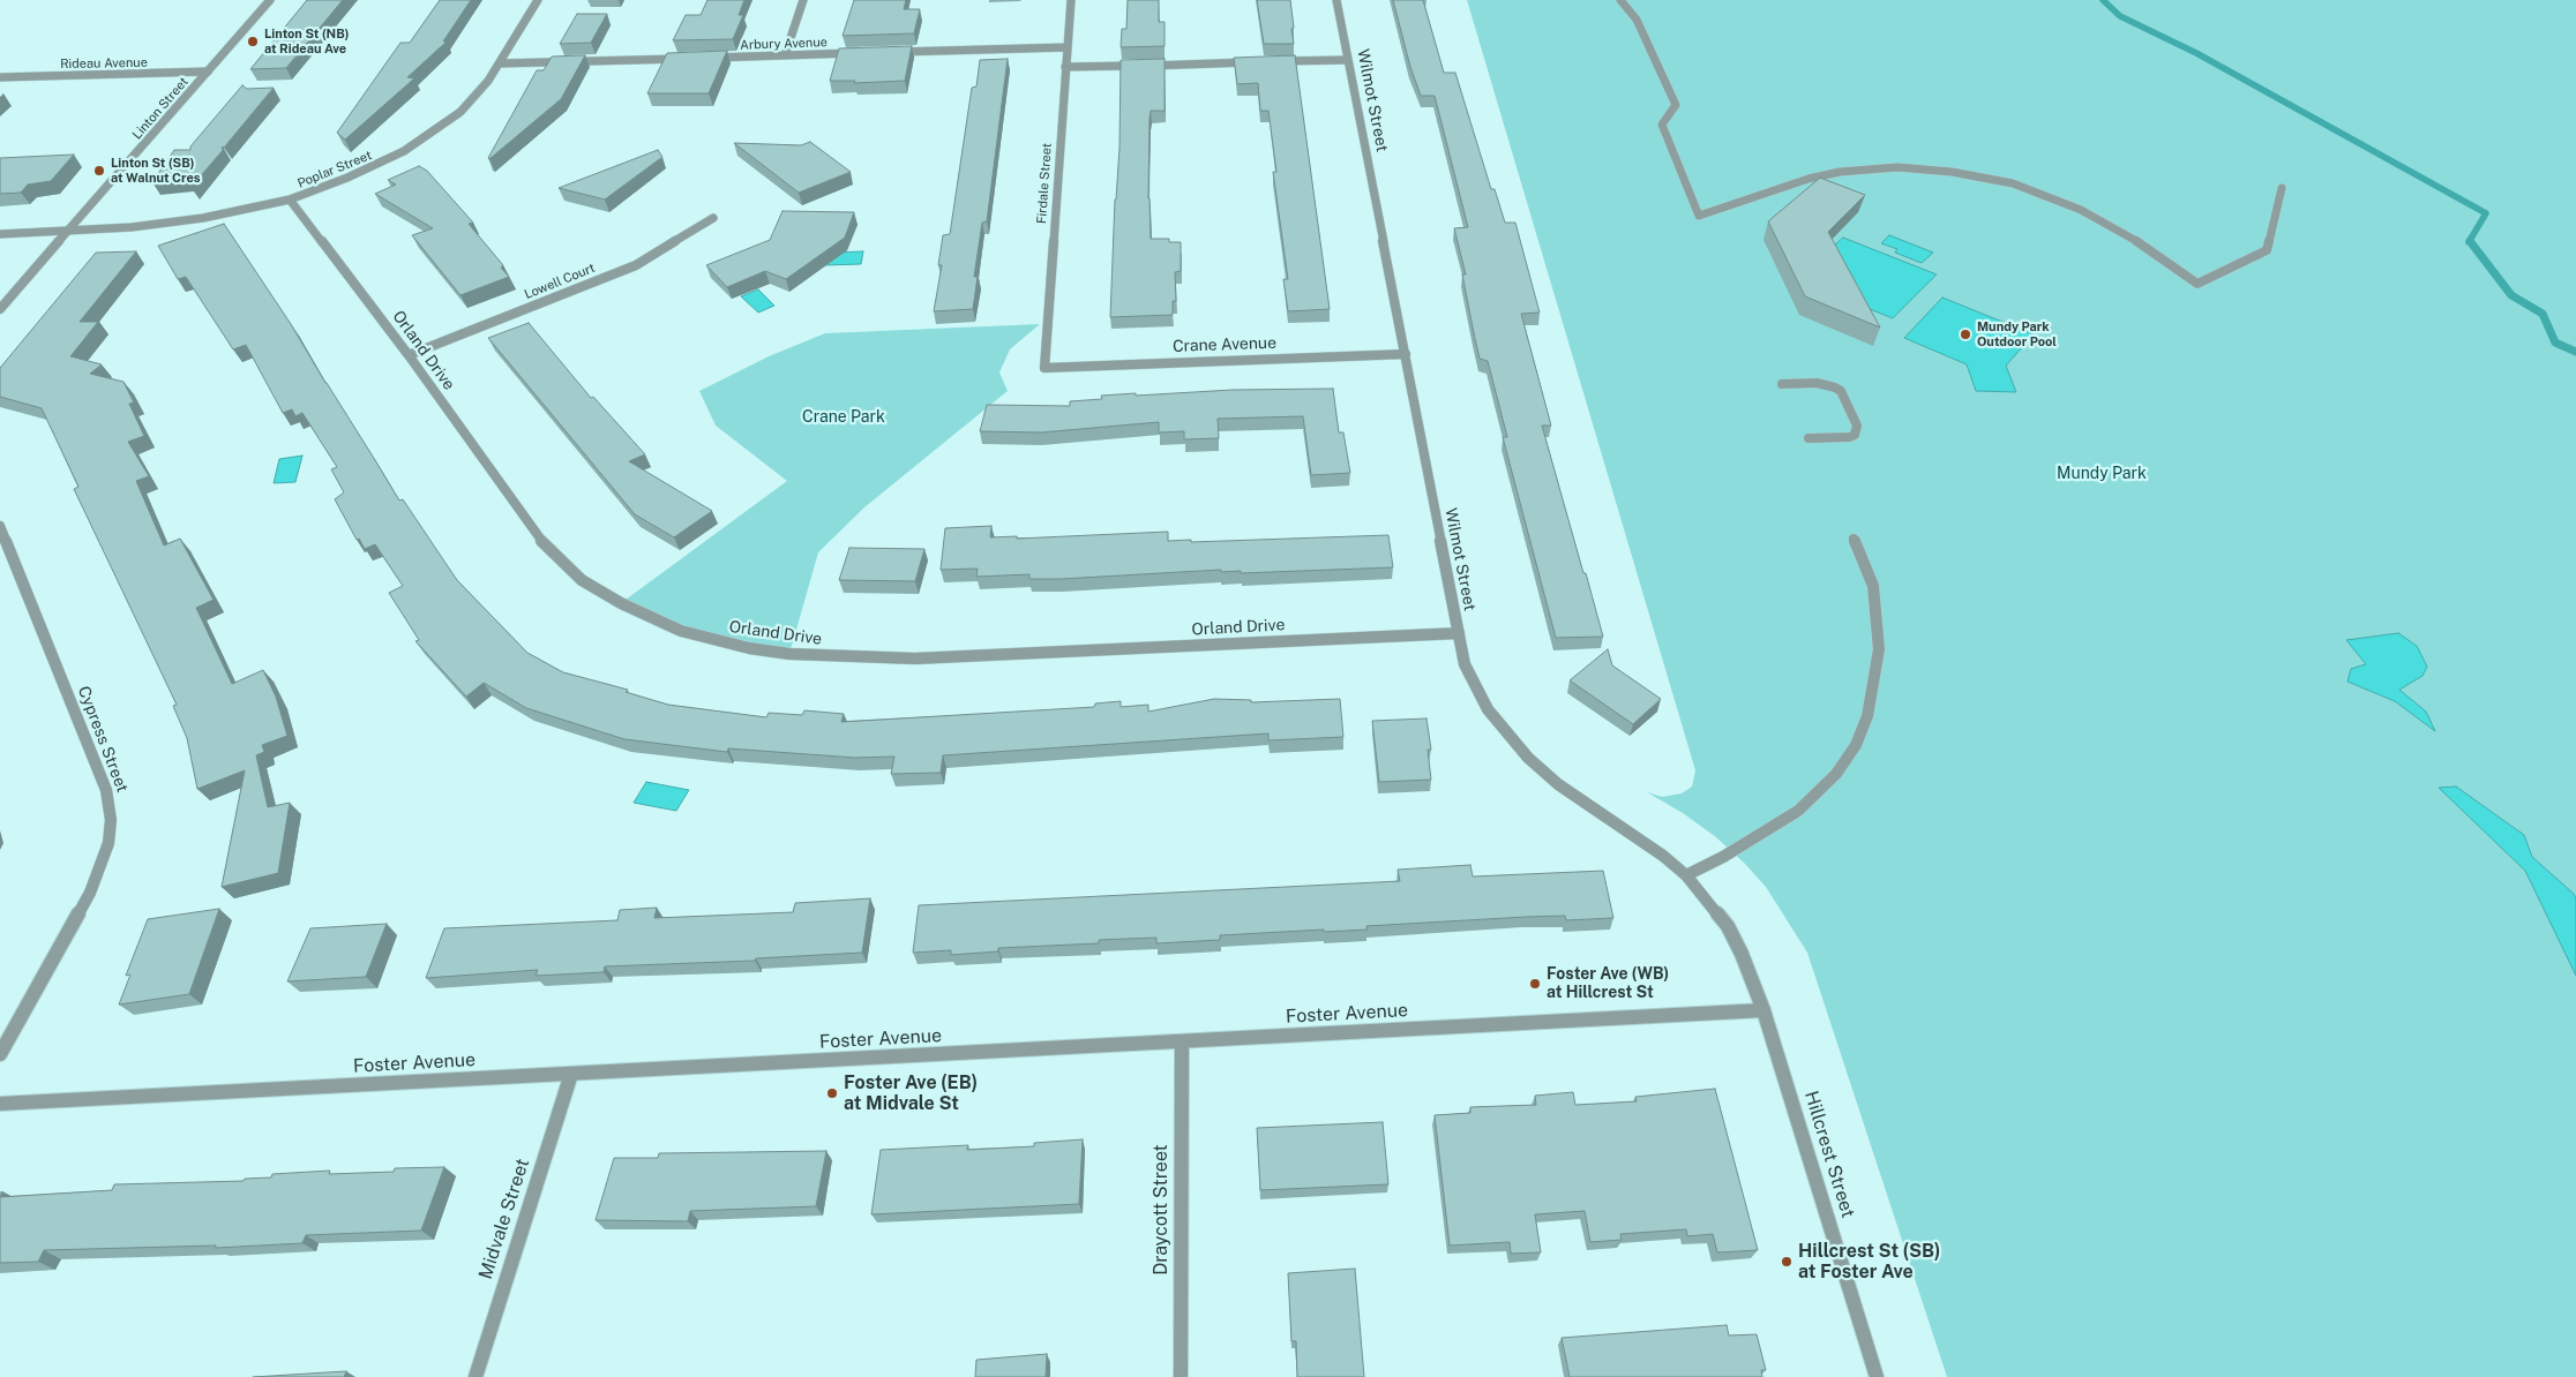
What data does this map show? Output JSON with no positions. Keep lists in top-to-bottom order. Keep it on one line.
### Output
{"streets":{"street":["Arbury Avenue","Rideau Avenue","Wilmot Street","Linton Street","Poplar Street","Firdale Street","Lowell Court","Crane Avenue","Orland Drive","Cypress Street","Foster Avenue","Hillcrest Street","Draycott Street","Midvale Street"]},"crossings":[["Rideau Avenue","Linton Street"],["Wilmot Street","Crane Avenue"],["Wilmot Street","Orland Drive"],["Wilmot Street","Foster Avenue"],["Wilmot Street","Hillcrest Street"],["Linton Street","Poplar Street"],["Poplar Street","Orland Drive"],["Firdale Street","Crane Avenue"],["Lowell Court","Orland Drive"],["Foster Avenue","Hillcrest Street"],["Foster Avenue","Draycott Street"],["Foster Avenue","Midvale Street"]],"parks":["Crane Park","Mundy Park"],"places":["Linton St (NB) at Rideau Ave","Linton St (SB) at Walnut Cres","Mundy Park Outdoor Pool","Foster Ave (WB) at Hillcrest St","Foster Ave (EB) at Midvale St","Hillcrest St (SB) at Foster Ave"]}
